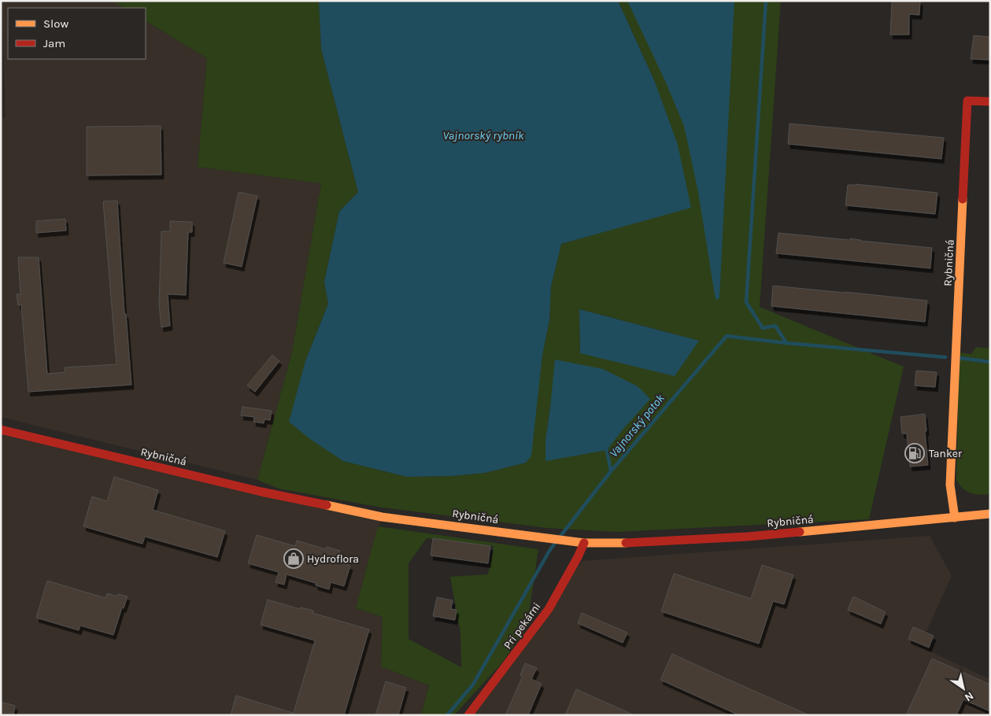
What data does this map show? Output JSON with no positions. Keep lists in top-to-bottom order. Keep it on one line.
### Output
{"streets":{"main road":["Rybničná","Pri pekárni"]},"crossings":[["Rybničná","Pri pekárni"]],"water":["Vajnorský rybník","Vajnorský potok"],"places":{"fuel station":["Tanker"],"shop":["Hydroflora"]},"legend":["Slow","Jam"],"north":"bottom right"}
